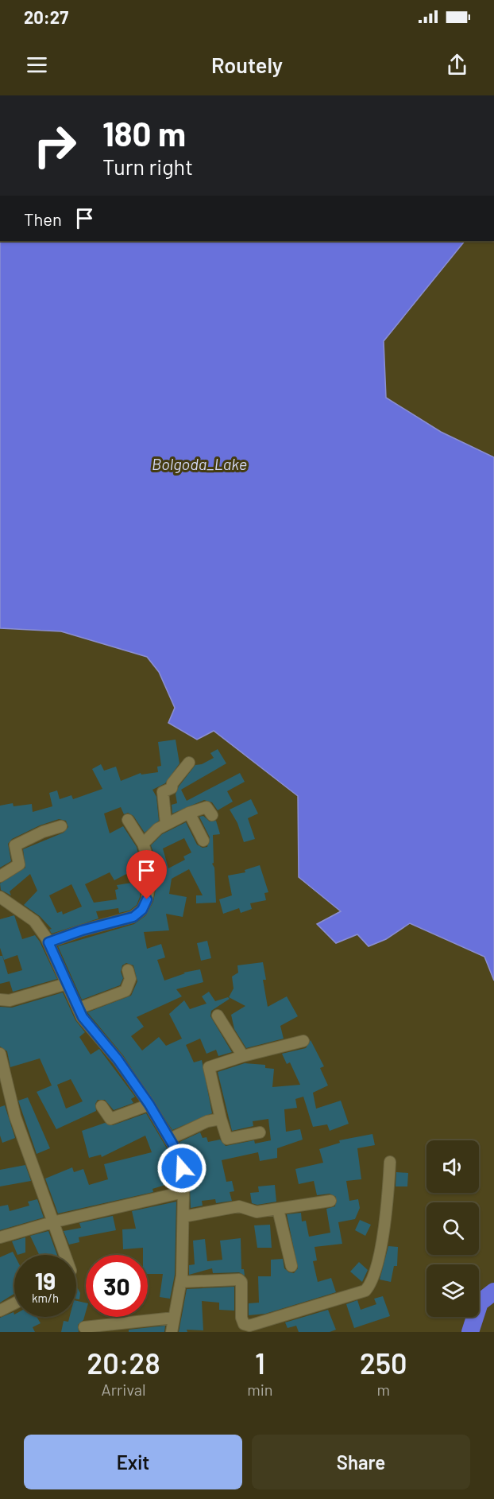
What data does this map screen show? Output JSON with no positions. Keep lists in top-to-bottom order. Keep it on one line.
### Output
{"water":["Bolgoda_Lake"],"page":{"status":"20:27","header":"Routely","turn":["180 m","Turn right"],"then":"Then","speed":"19 km/h","limit":"30","eta":["20:28","Arrival","1","min","250","m"],"buttons":["Exit","Share"]}}
